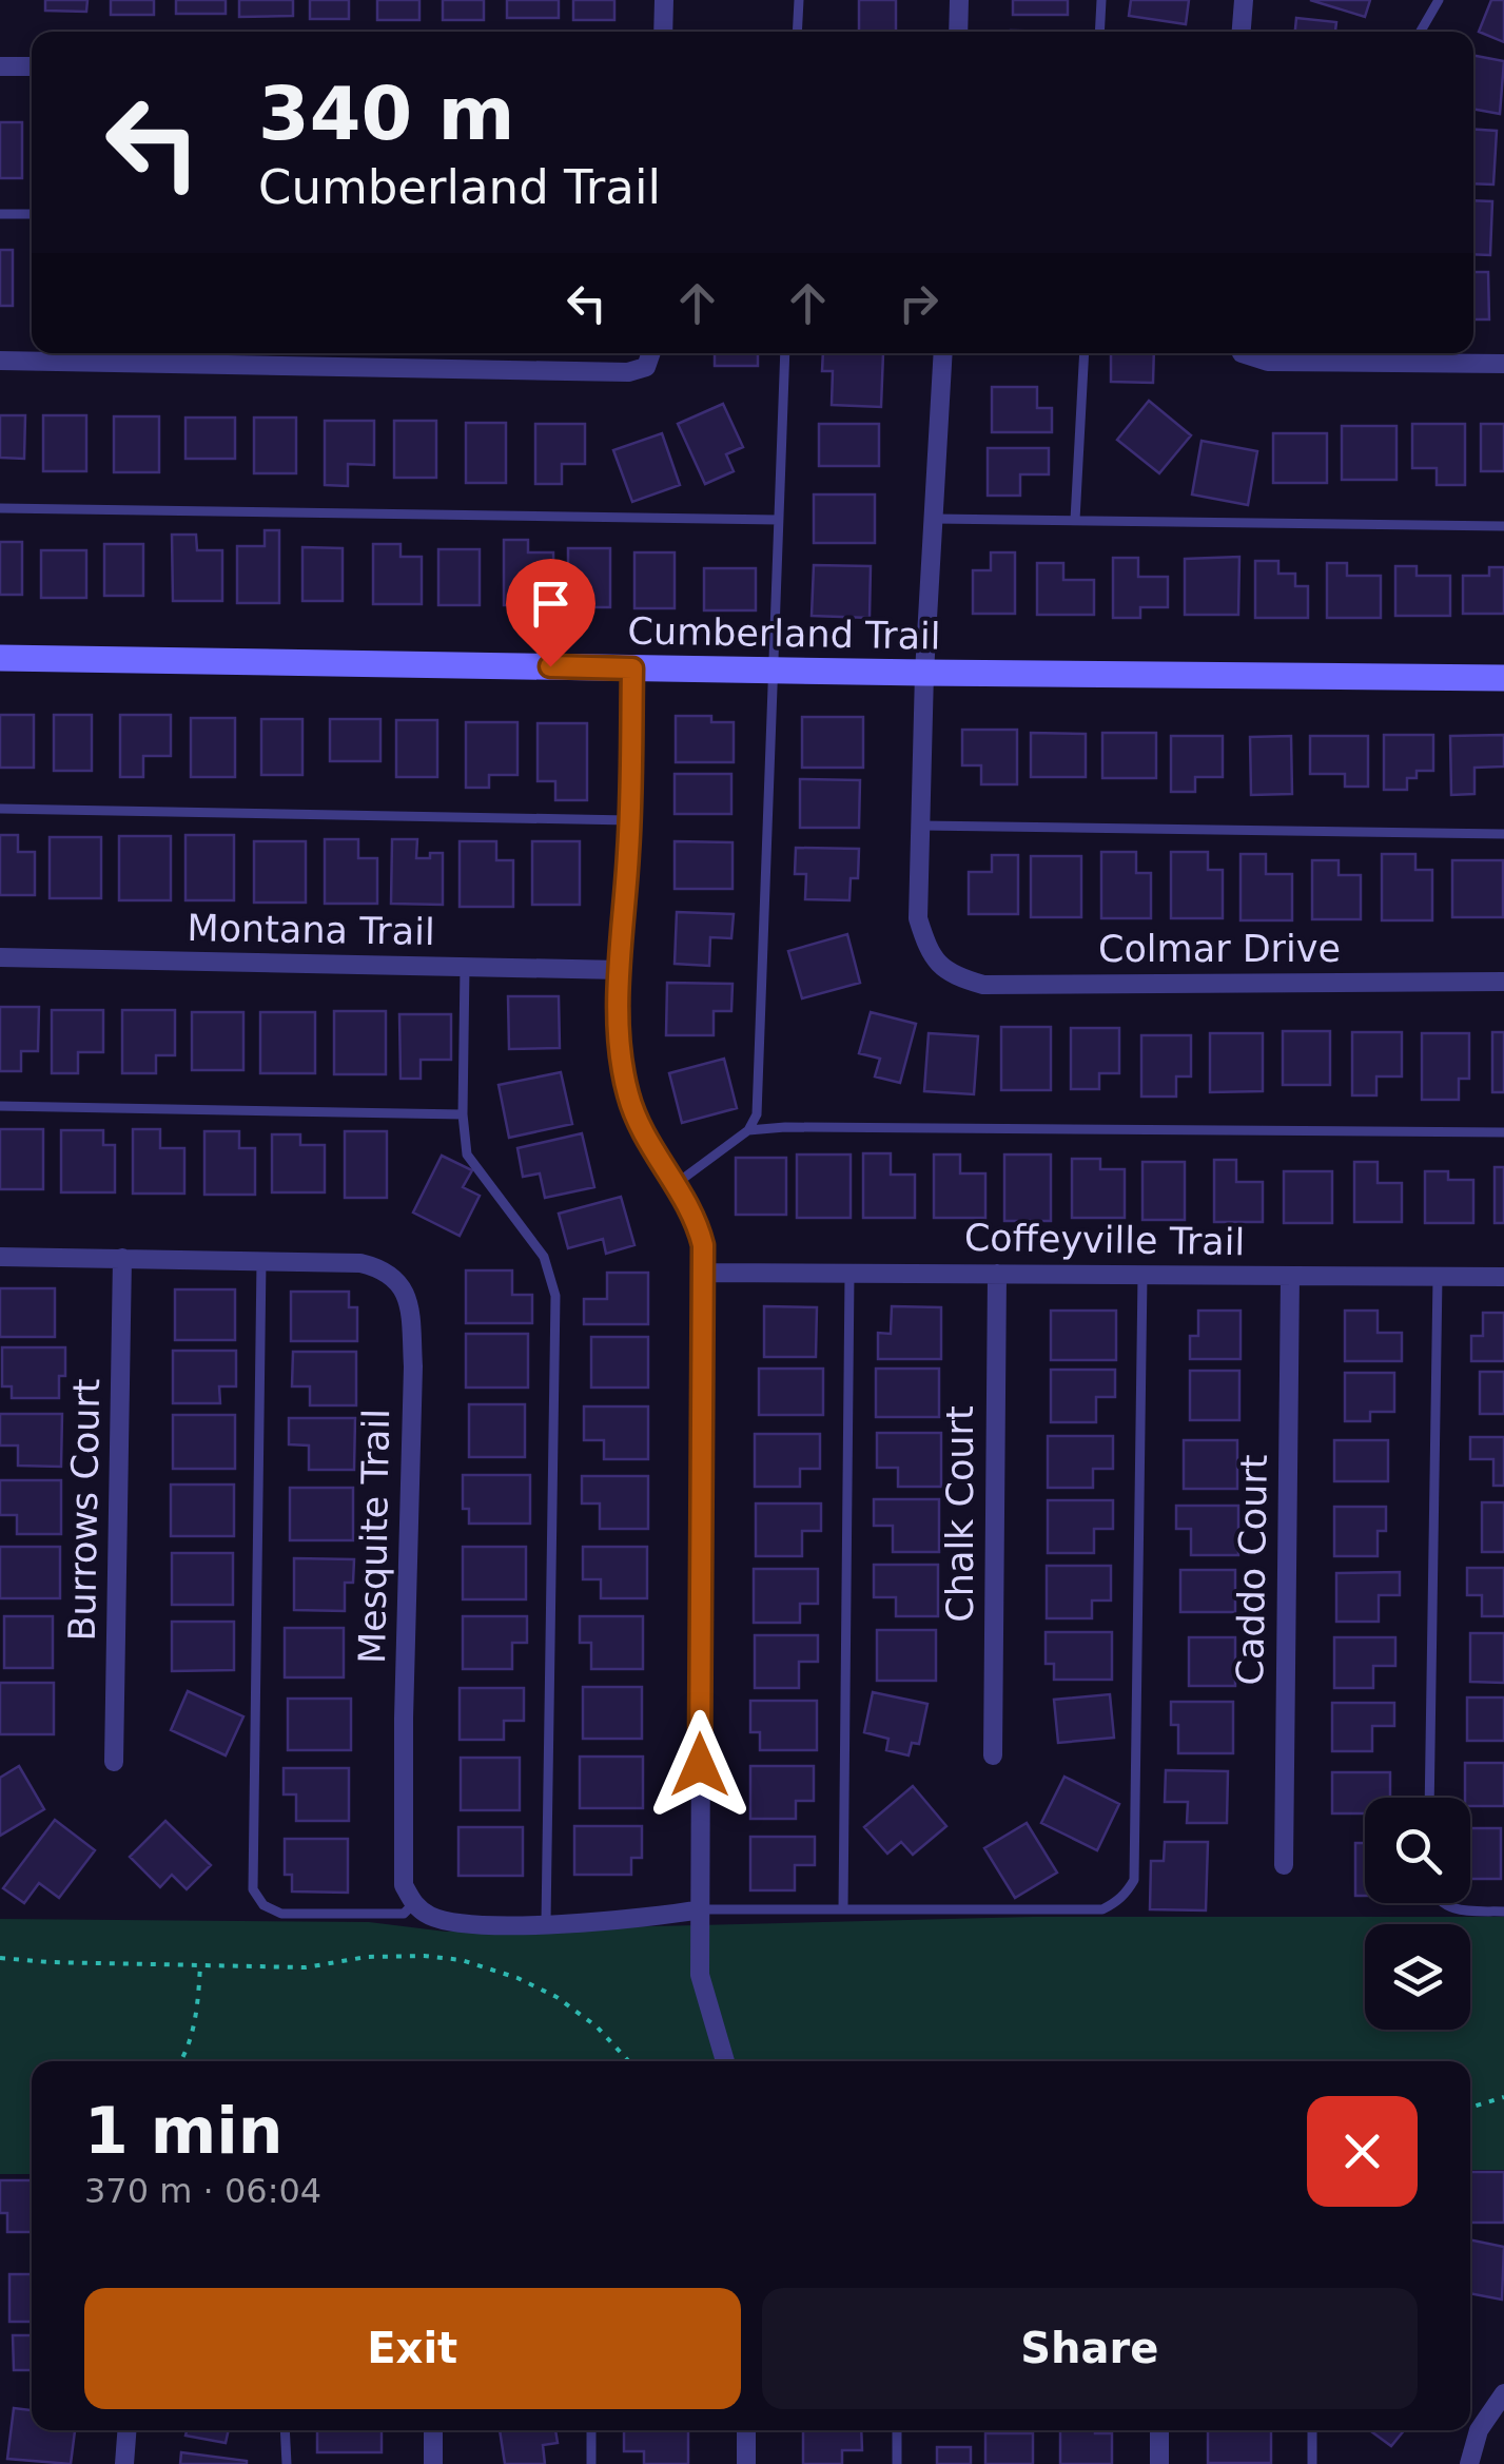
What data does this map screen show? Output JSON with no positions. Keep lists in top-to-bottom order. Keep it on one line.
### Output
{"streets":{"street":["Cumberland Trail","Montana Trail","Colmar Drive","Coffeyville Trail","Burrows Court","Chalk Court","Mesquite Trail","Caddo Court"]},"crossings":[["Coffeyville Trail","Chalk Court"],["Coffeyville Trail","Caddo Court"],["Burrows Court","Mesquite Trail"]],"page":{"turn":["340 m","Cumberland Trail"],"heading":["1 min","370 m · 06:04"],"buttons":["Exit","Share"]}}
